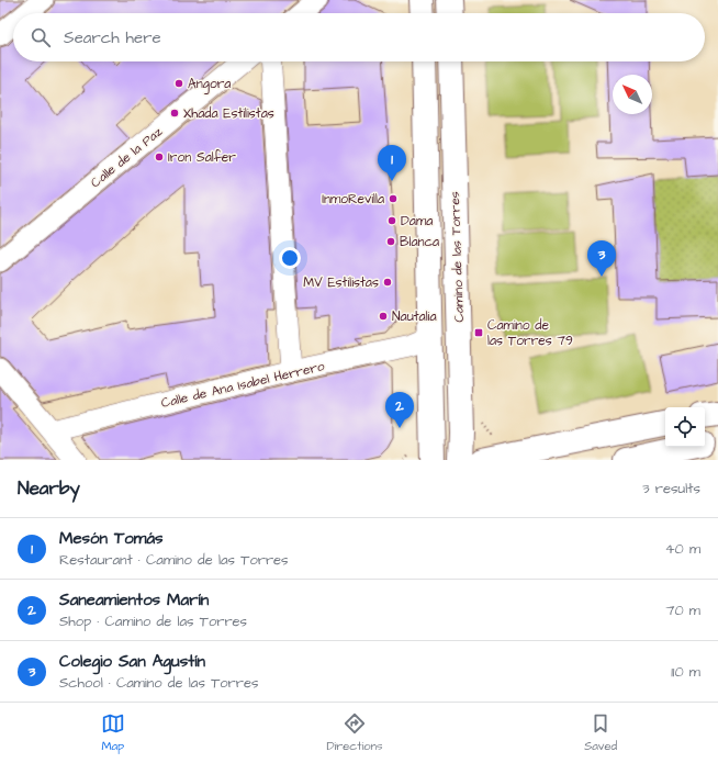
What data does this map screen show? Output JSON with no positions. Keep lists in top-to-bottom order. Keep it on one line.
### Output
{"streets":{"main road":["Camino de las Torres"],"street":["Calle de la Paz","Calle de Ana Isabel Herrero"]},"crossings":[["Camino de las Torres","Calle de Ana Isabel Herrero"]],"places":{"other":["Angora","Xhada Estilistas","Iron Salfer","InmoRevilla","Dama","Blanca","MV Estilistas","Nautalia"],"transit":["Camino de las Torres 79"]},"north":"top left","page":{"search":"Search here","pins":["1","3","2"],"heading":["Nearby","3 results"],"list":[{"mark":"1","name":"Mesón Tomás","note":"Restaurant · Camino de las Torres","value":"40 m"},{"mark":"2","name":"Saneamientos Marín","note":"Shop · Camino de las Torres","value":"70 m"},{"mark":"3","name":"Colegio San Agustín","note":"School · Camino de las Torres","value":"110 m"}],"nav":["Map","Directions","Saved"]}}
